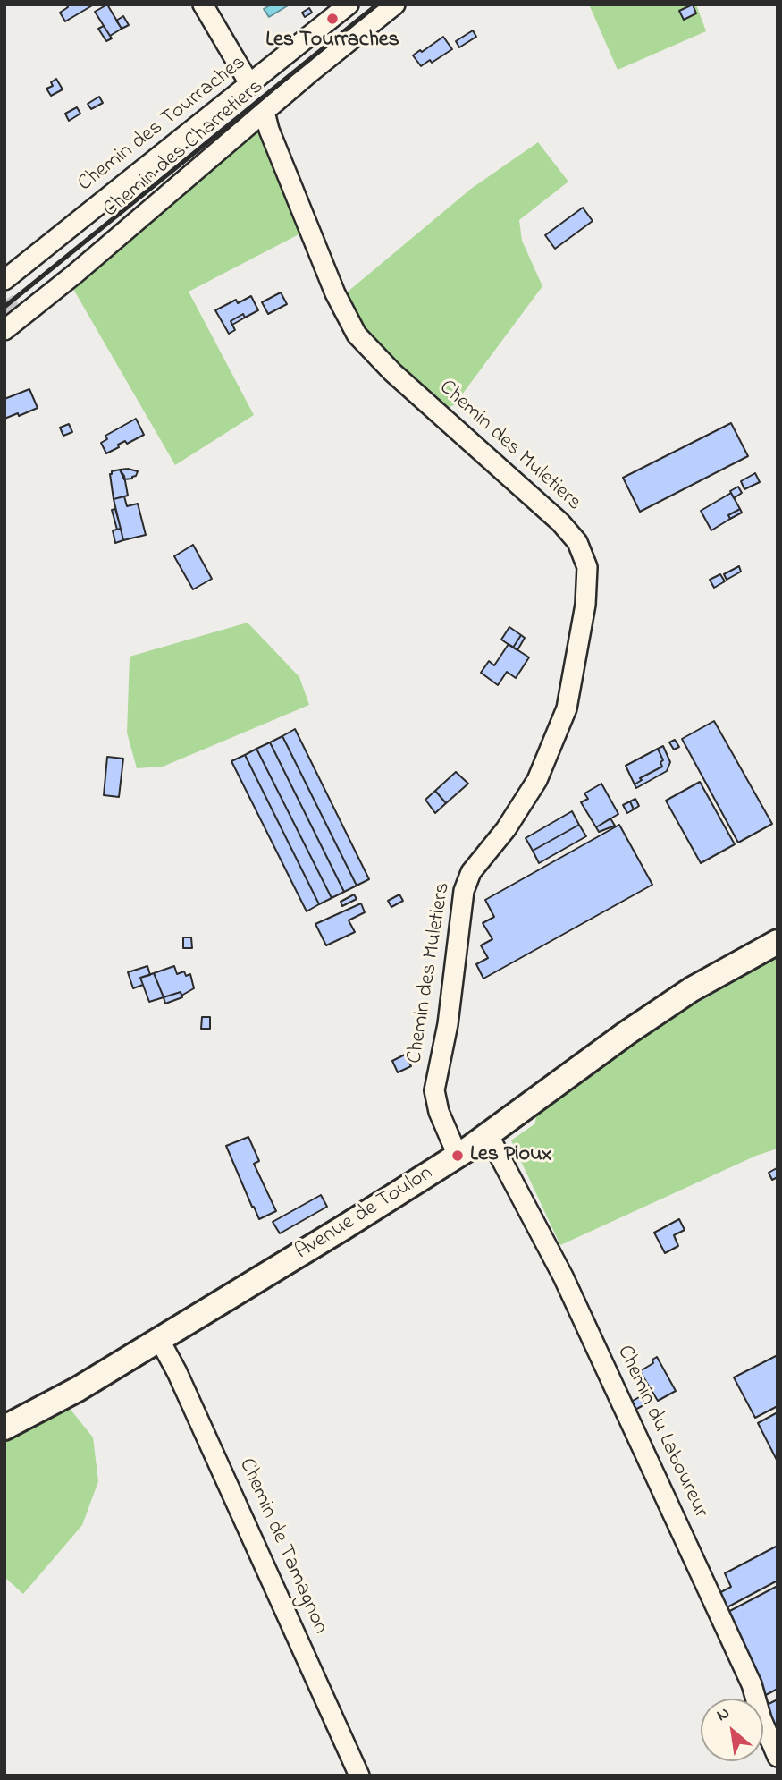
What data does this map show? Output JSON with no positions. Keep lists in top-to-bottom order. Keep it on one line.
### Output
{"streets":{"main road":["Avenue de Toulon"],"street":["Chemin des Tourraches","Chemin des Charretiers","Chemin des Muletiers","Chemin du Laboureur","Chemin de Tamagnon"]},"crossings":[["Chemin des Charretiers","Chemin des Muletiers"],["Chemin des Muletiers","Avenue de Toulon"],["Avenue de Toulon","Chemin du Laboureur"],["Avenue de Toulon","Chemin de Tamagnon"]],"places":["Les Tourraches","Les Pioux"],"north":"top left"}
